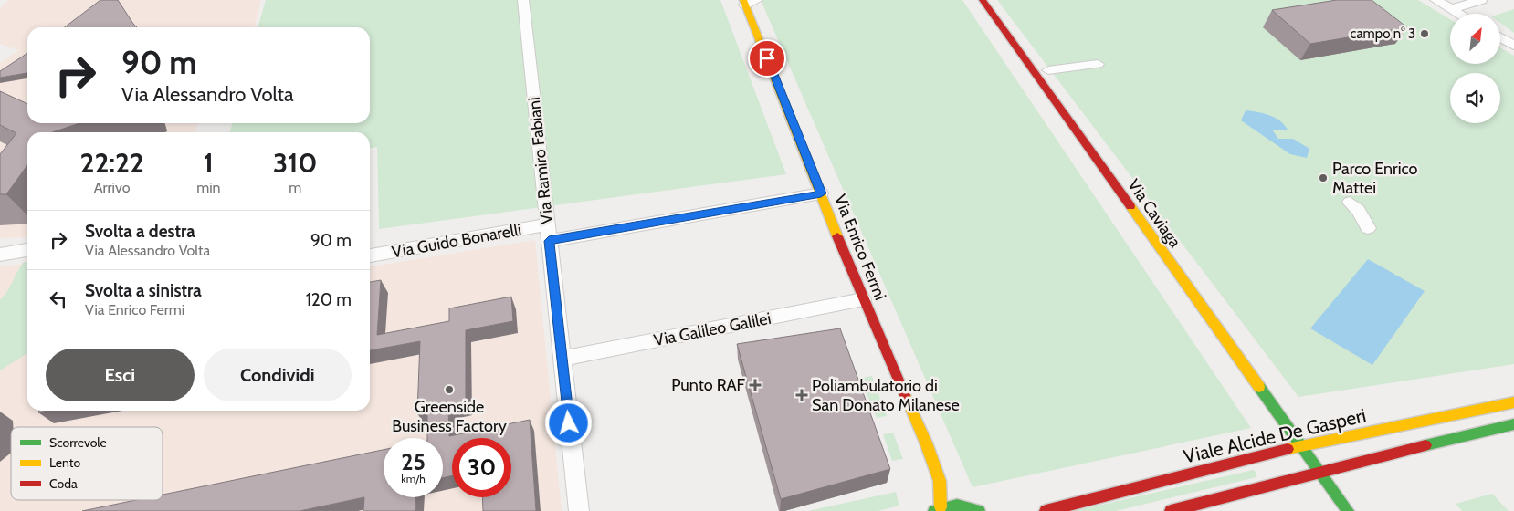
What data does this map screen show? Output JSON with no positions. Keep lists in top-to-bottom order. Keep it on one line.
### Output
{"streets":{"street":["Via Ramiro Fabiani","Via Caviaga","Via Guido Bonarelli","Via Enrico Fermi","Via Galileo Galilei","Viale Alcide De Gasperi"]},"crossings":[["Via Ramiro Fabiani","Via Guido Bonarelli"],["Via Ramiro Fabiani","Via Galileo Galilei"],["Via Caviaga","Viale Alcide De Gasperi"],["Via Guido Bonarelli","Via Enrico Fermi"],["Via Enrico Fermi","Via Galileo Galilei"]],"places":{"other":["campo n° 3","Parco Enrico Mattei","Greenside Business Factory"],"health":["Punto RAF","Poliambulatorio di San Donato Milanese"]},"legend":["Scorrevole","Lento","Coda"],"north":"top right","page":{"turn":["90 m","Via Alessandro Volta"],"eta":["22:22","Arrivo","1","min","310","m"],"list":[{"name":"Svolta a destra","note":"Via Alessandro Volta","value":"90 m"},{"name":"Svolta a sinistra","note":"Via Enrico Fermi","value":"120 m"}],"buttons":["Esci","Condividi"],"speed":"25 km/h","limit":"30"}}
